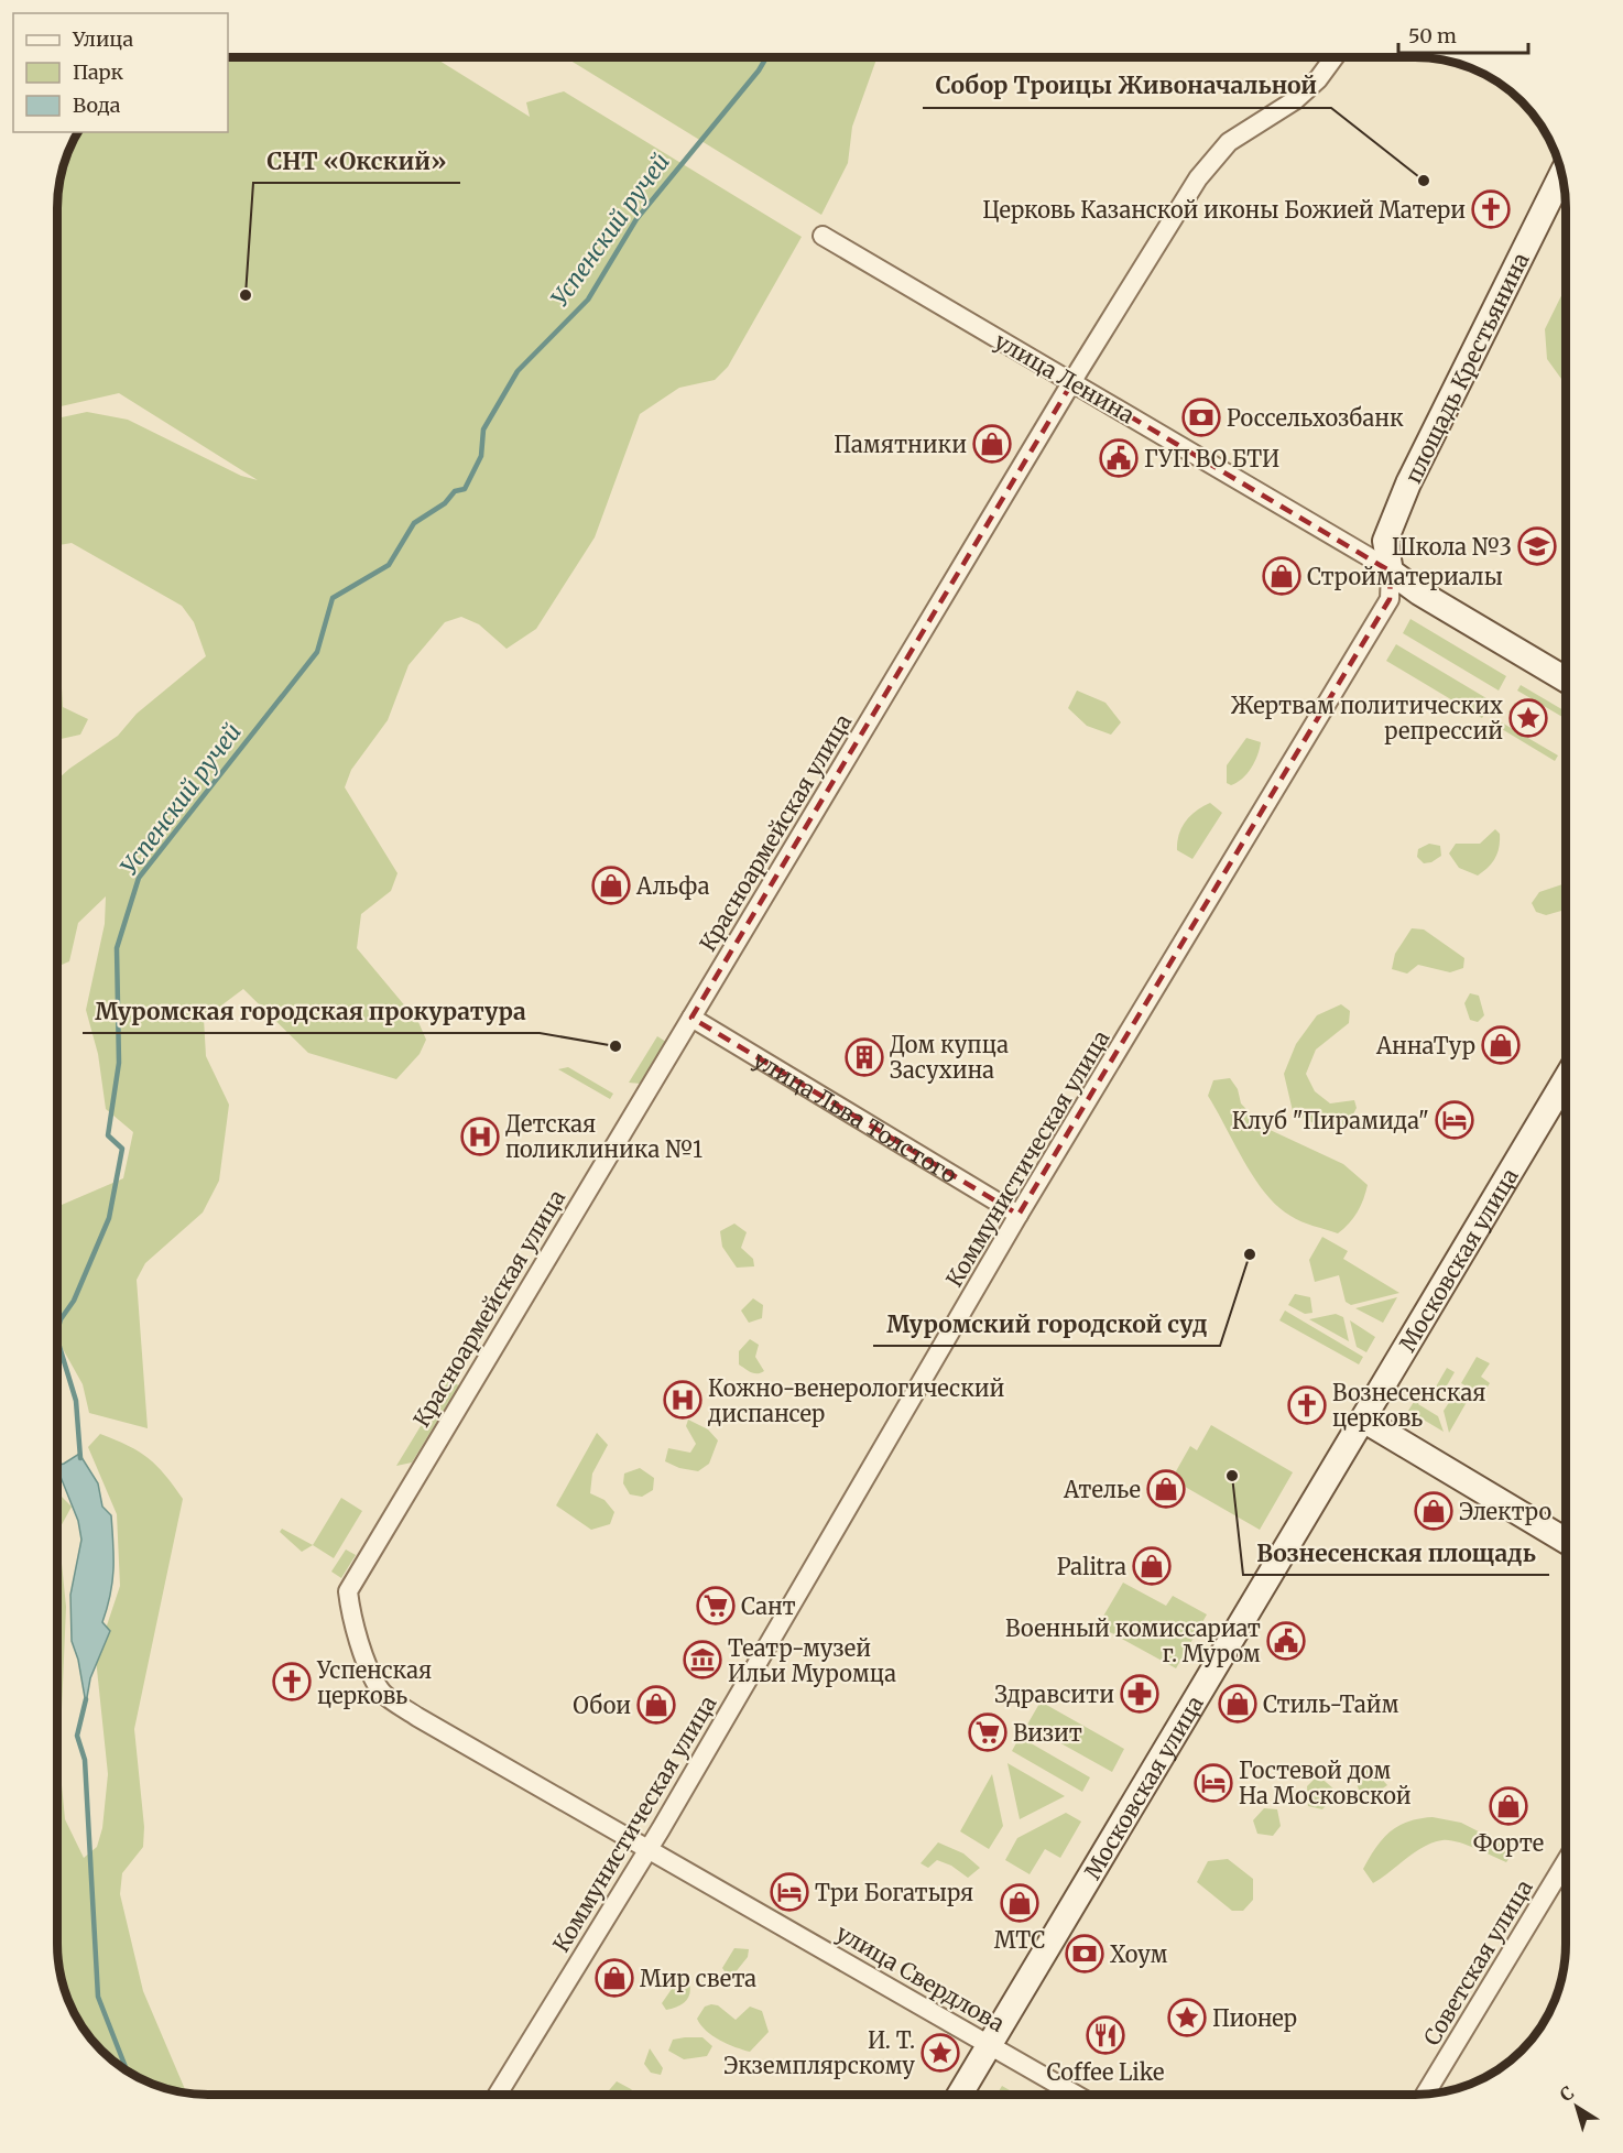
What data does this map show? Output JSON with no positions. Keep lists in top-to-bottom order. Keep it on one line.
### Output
{"streets":{"street":["площадь Крестьянина","улица Ленина","Красноармейская улица","улица Льва Толстого","Коммунистическая улица","Московская улица","Советская улица","улица Свердлова"]},"crossings":[["площадь Крестьянина","улица Ленина"],["площадь Крестьянина","Коммунистическая улица"],["улица Ленина","Красноармейская улица"],["улица Ленина","Коммунистическая улица"],["Красноармейская улица","улица Льва Толстого"],["Красноармейская улица","улица Свердлова"],["улица Льва Толстого","Коммунистическая улица"],["Коммунистическая улица","улица Свердлова"],["Московская улица","улица Свердлова"]],"water":["Успенский ручей"],"places":{"other":["Собор Троицы Живоначальной","СНТ «Окский»","Муромская городская прокуратура","Муромский городской суд","Вознесенская площадь"],"church":["Церковь Казанской иконы Божией Матери","Вознесенская церковь","Успенская церковь"],"bank":["Россельхозбанк","Хоум"],"shop":["Памятники","Стройматериалы","Альфа","АннаТур","Ателье","Электро","Palitra","Стиль-Тайм","Обои","Форте","МТС","Мир света"],"public building":["ГУП ВО БТИ","Военный комиссариат г. Муром"],"school or university":["Школа №3"],"place":["Жертвам политических репрессий","Пионер","И. Т. Экземплярскому"],"building":["Дом купца Засухина"],"hotel":["Клуб \"Пирамида\"","Гостевой дом На Московской","Три Богатыря"],"hospital":["Детская поликлиника №1","Кожно-венерологический диспансер"],"supermarket":["Сант","Визит"],"museum":["Театр-музей Ильи Муромца"],"pharmacy":["Здравсити"],"restaurant":["Coffee Like"]},"legend":["Улица","Парк","Вода"],"scale_bar":"50 m","north":"top left"}
